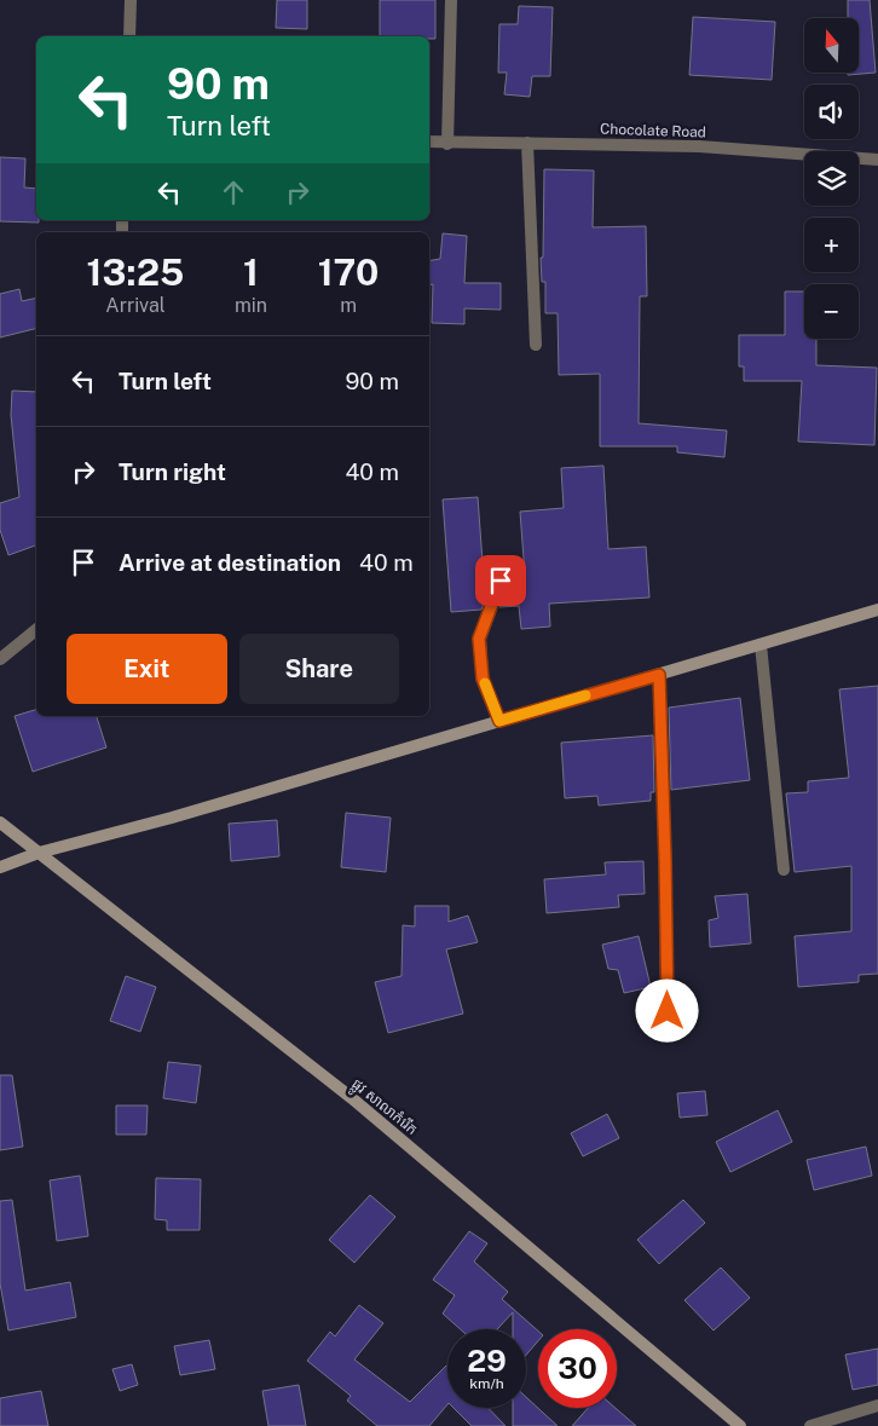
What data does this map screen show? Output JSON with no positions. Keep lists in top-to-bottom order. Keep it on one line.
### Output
{"streets":{"street":["Chocolate Road","ផ្លូវ សាលាកំរើក"]},"north":"top","page":{"map_buttons":["+","−"],"turn":["90 m","Turn left"],"eta":["13:25","Arrival","1","min","170","m"],"list":[{"name":"Turn left","value":"90 m"},{"name":"Turn right","value":"40 m"},{"name":"Arrive at destination","value":"40 m"}],"buttons":["Exit","Share"],"speed":"29 km/h","limit":"30"}}
